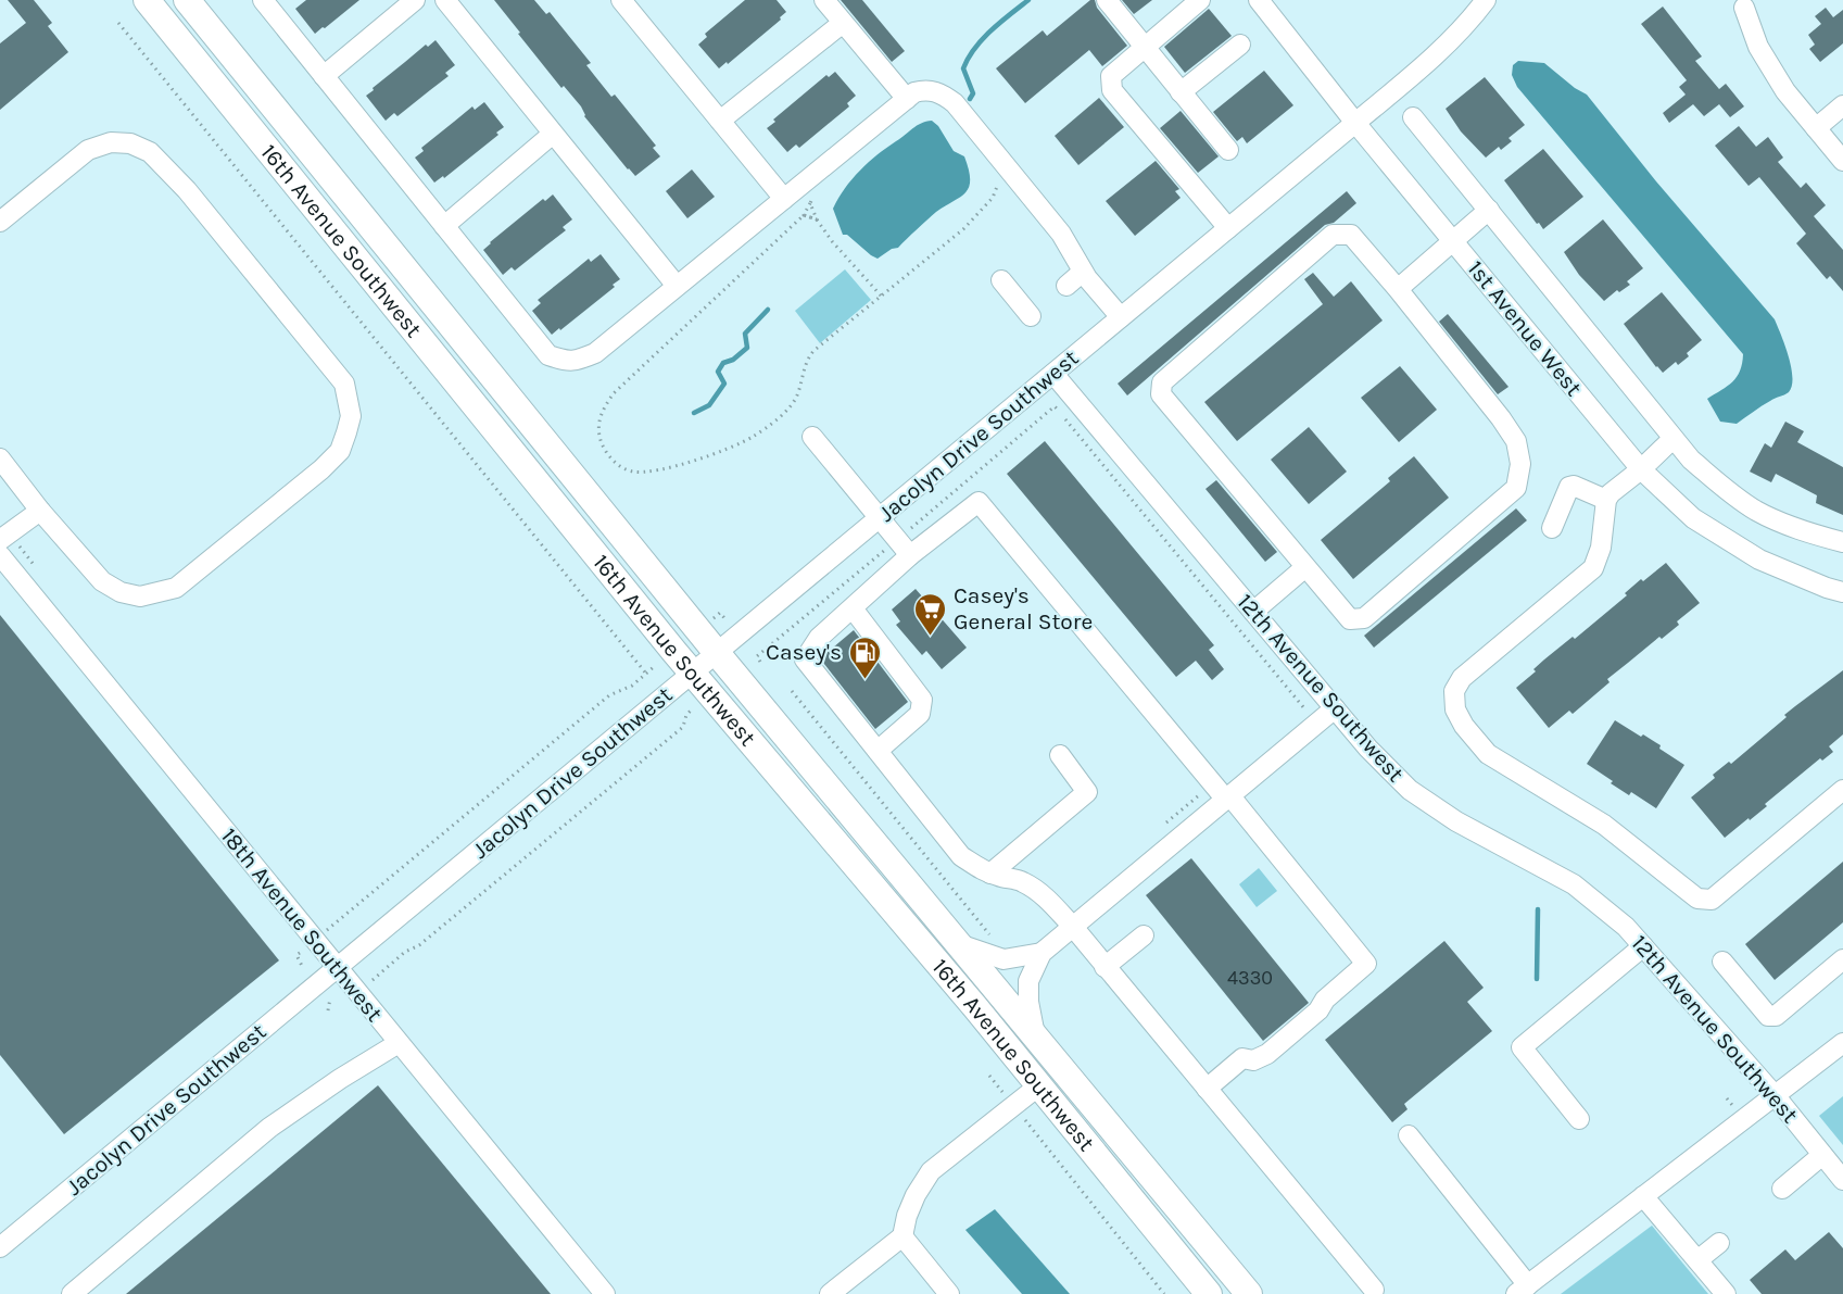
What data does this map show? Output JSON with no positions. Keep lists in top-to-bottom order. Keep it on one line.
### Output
{"streets":{"main road":["16th Avenue Southwest"],"street":["1st Avenue West","Jacolyn Drive Southwest","12th Avenue Southwest","18th Avenue Southwest"]},"crossings":[["16th Avenue Southwest","Jacolyn Drive Southwest"],["1st Avenue West","Jacolyn Drive Southwest"],["Jacolyn Drive Southwest","12th Avenue Southwest"],["Jacolyn Drive Southwest","18th Avenue Southwest"]],"places":{"supermarket":["Casey's General Store"],"fuel station":["Casey's"]},"house_numbers":["4330"]}
